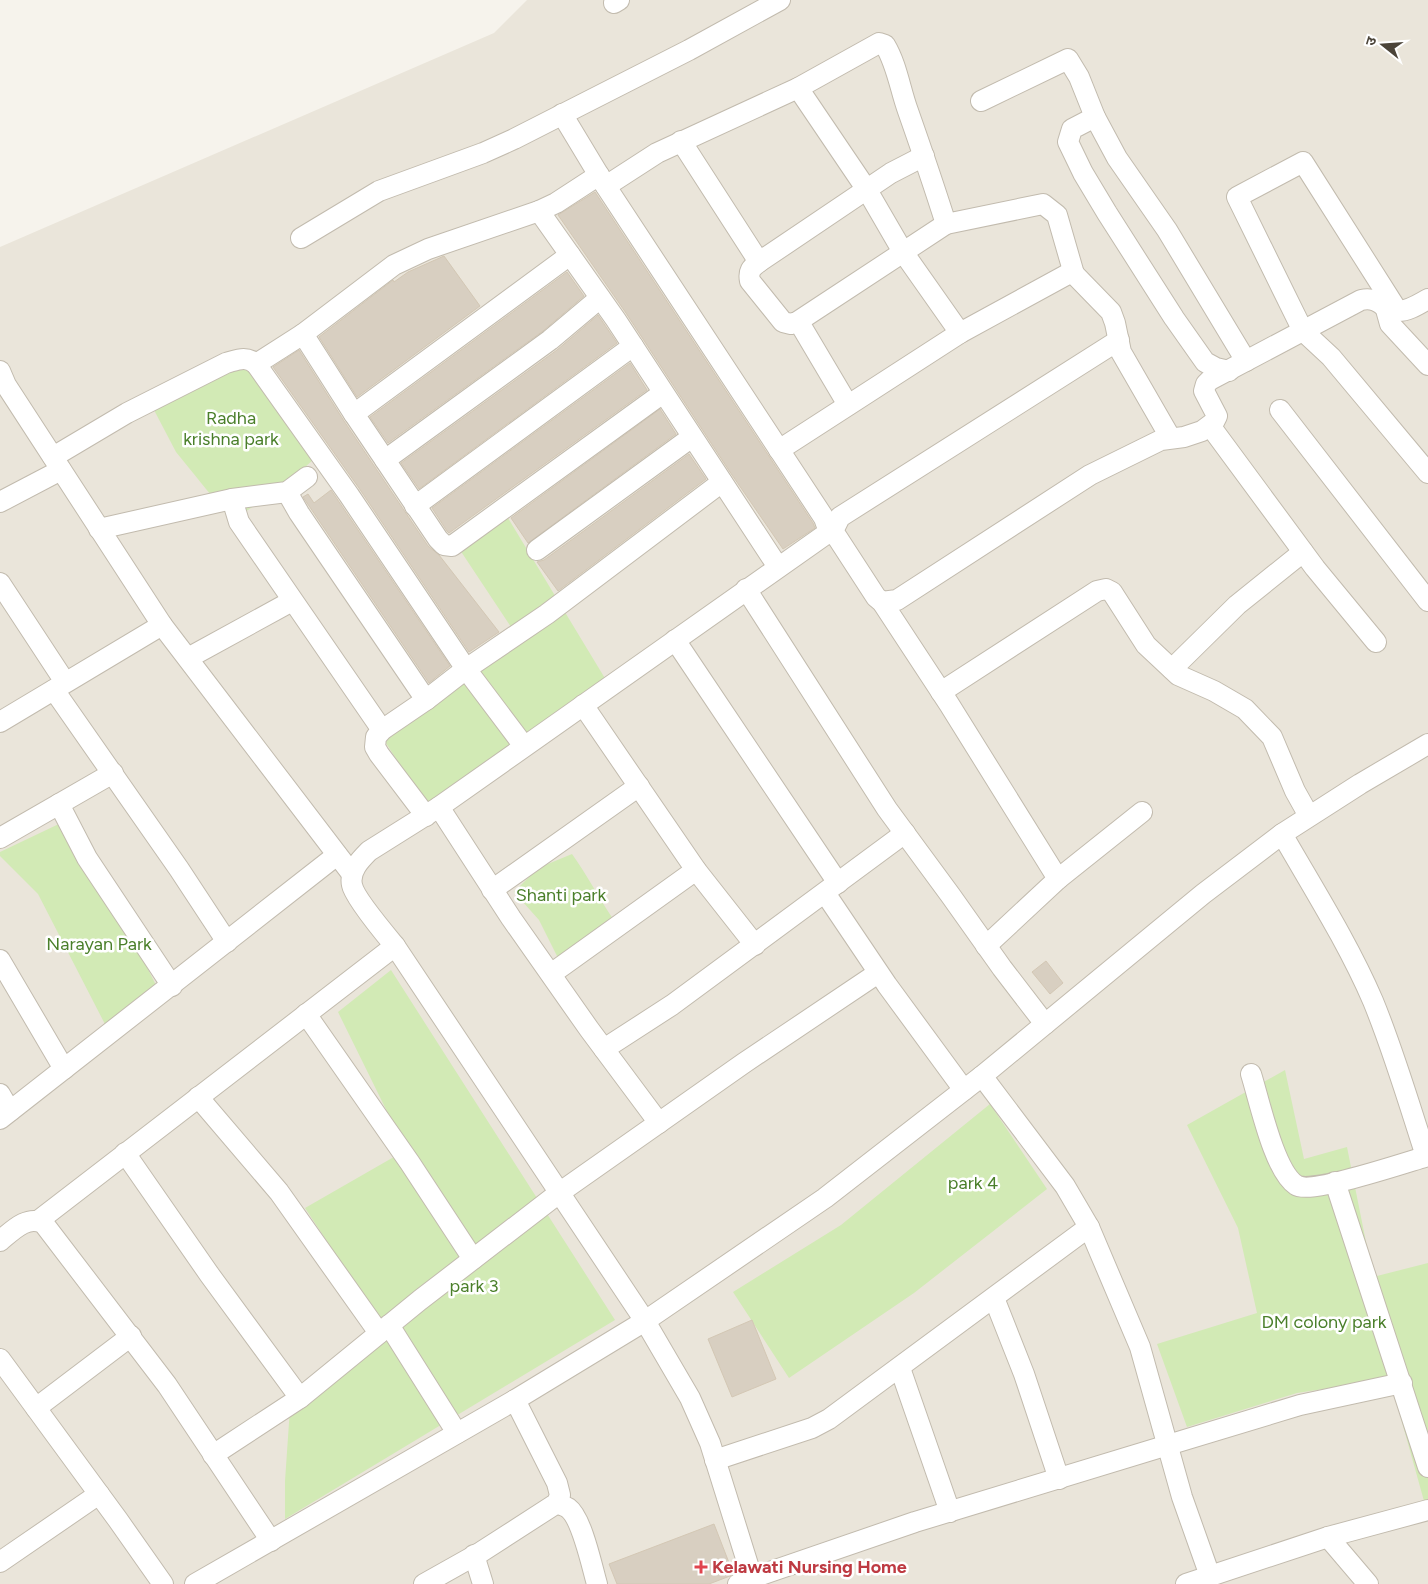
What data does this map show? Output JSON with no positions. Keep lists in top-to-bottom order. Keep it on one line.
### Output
{"parks":["Radha krishna park","Shanti park","Narayan Park","park 4","park 3","DM colony park"],"places":{"health":["Kelawati Nursing Home"]},"north":"left"}
